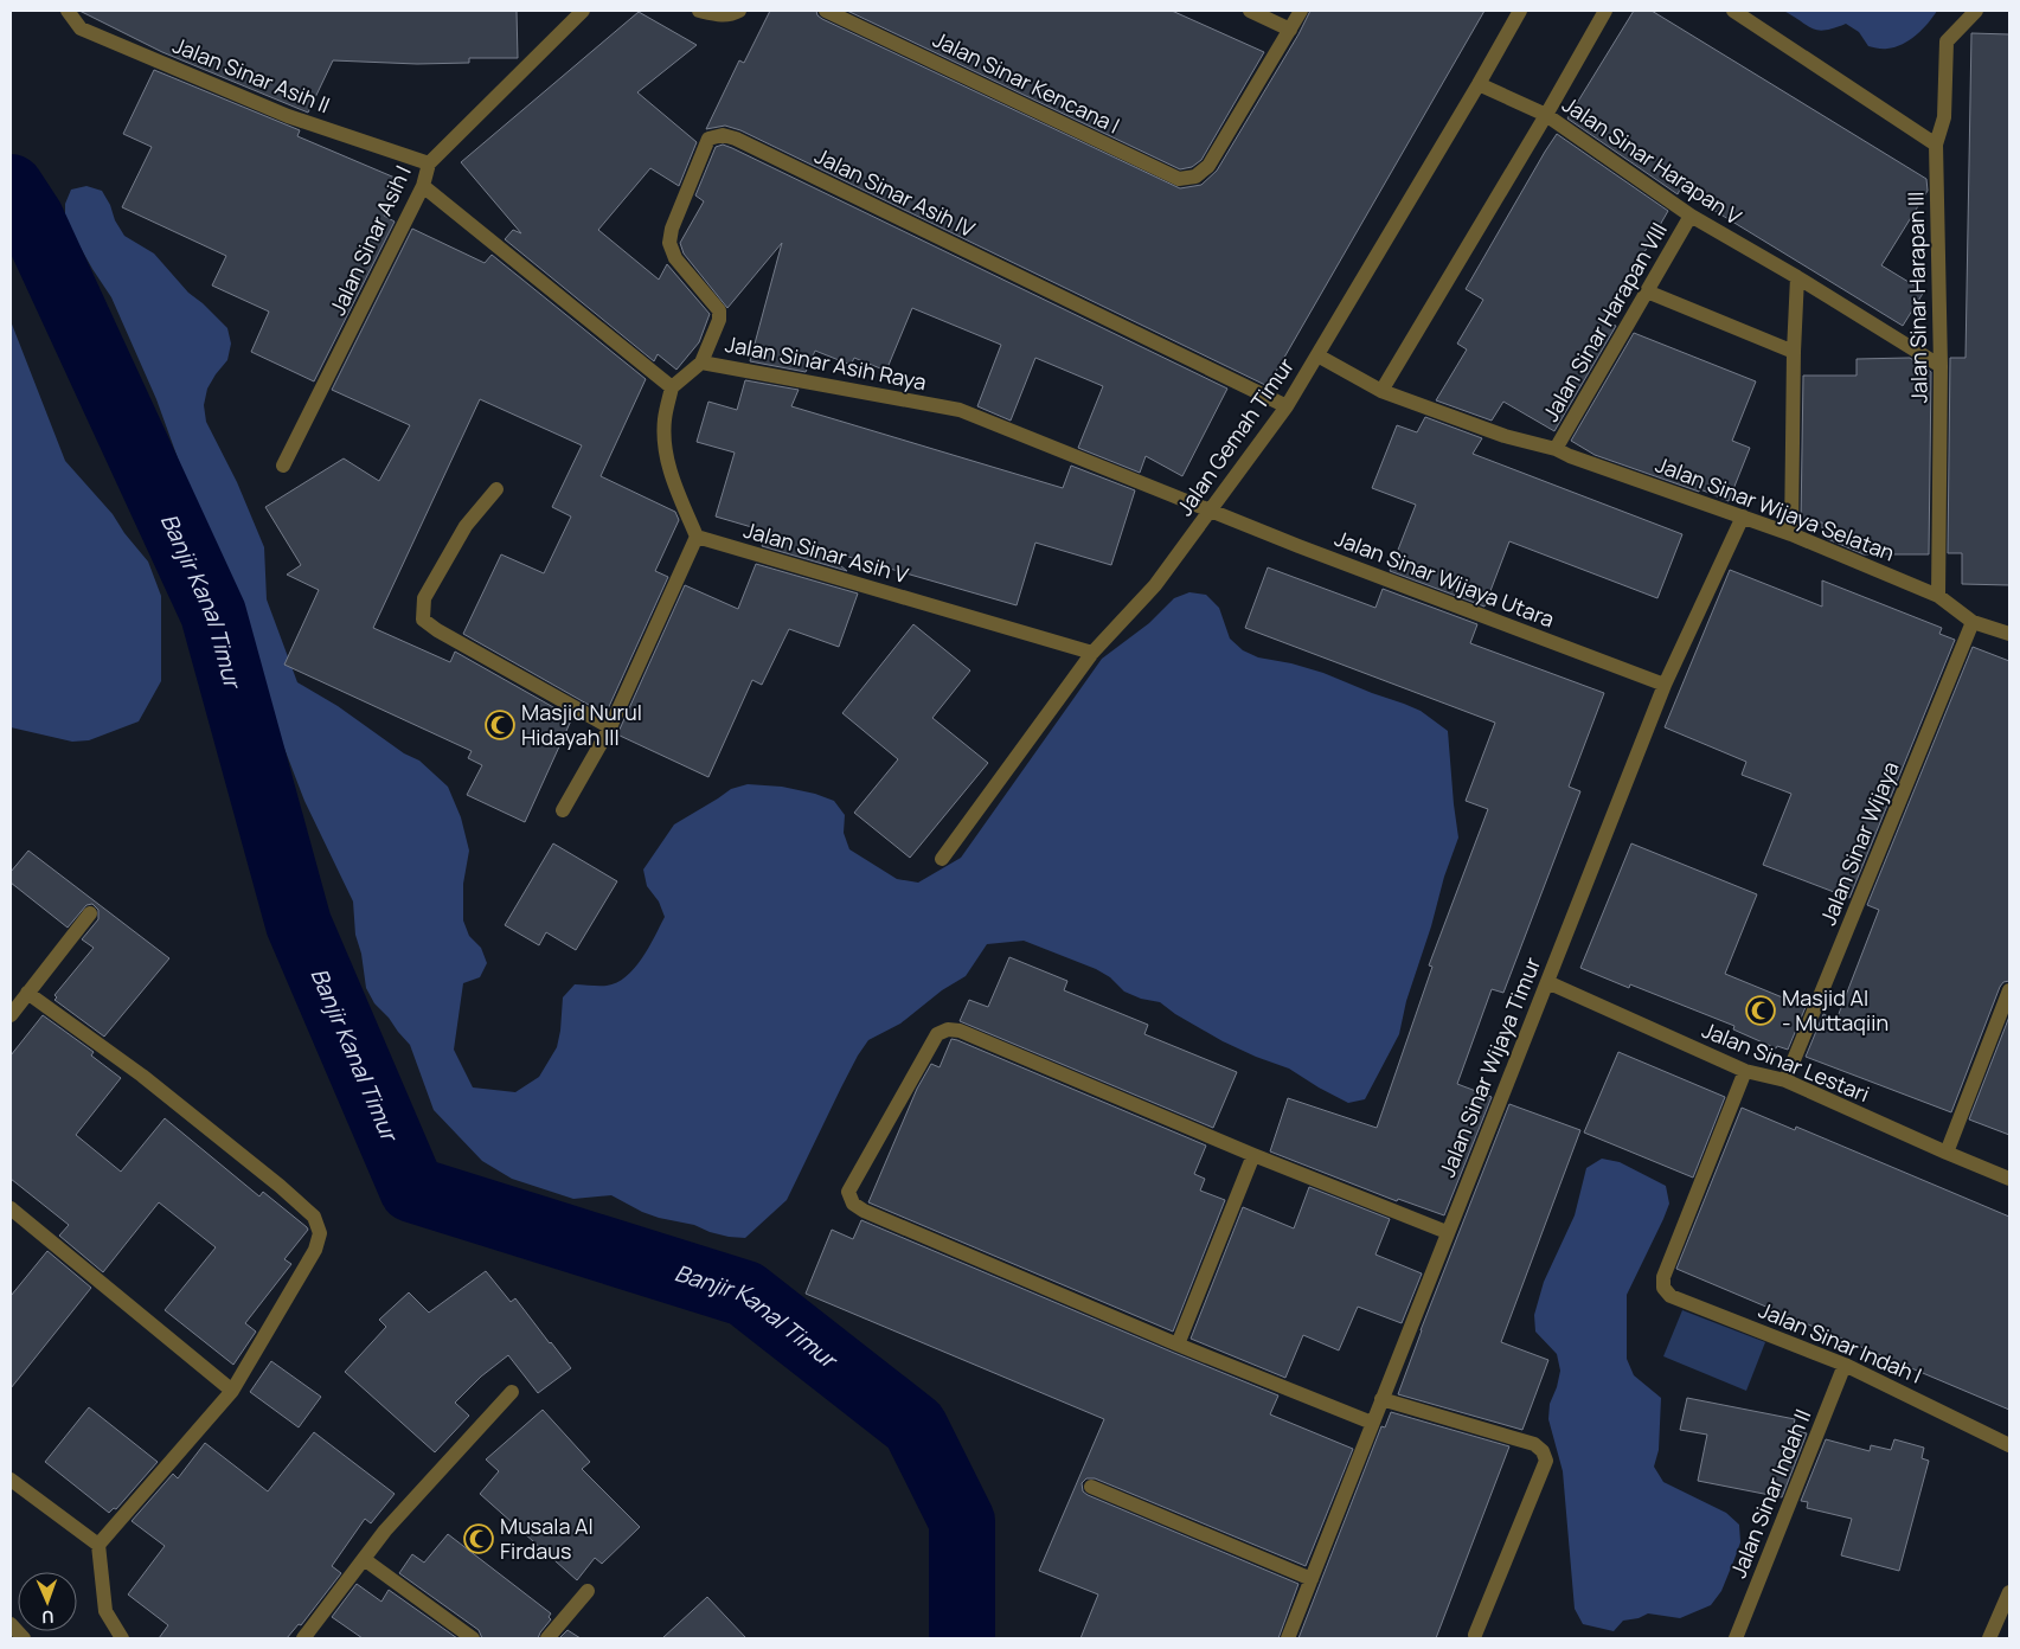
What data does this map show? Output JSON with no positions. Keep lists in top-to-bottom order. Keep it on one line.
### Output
{"streets":{"street":["Jalan Sinar Asih II","Jalan Sinar Kencana I","Jalan Sinar Harapan V","Jalan Sinar Asih IV","Jalan Sinar Asih I","Jalan Sinar Harapan III","Jalan Sinar Harapan VIII","Jalan Sinar Asih Raya","Jalan Gemah Timur","Jalan Sinar Wijaya Selatan","Jalan Sinar Asih V","Jalan Sinar Wijaya Utara","Jalan Sinar Wijaya","Jalan Sinar Lestari","Jalan Sinar Wijaya Timur","Jalan Sinar Indah I","Jalan Sinar Indah II"]},"crossings":[["Jalan Sinar Asih II","Jalan Sinar Asih I"],["Jalan Sinar Harapan V","Jalan Sinar Harapan III"],["Jalan Sinar Harapan V","Jalan Sinar Harapan VIII"],["Jalan Sinar Harapan V","Jalan Gemah Timur"],["Jalan Sinar Asih IV","Jalan Sinar Asih Raya"],["Jalan Sinar Asih IV","Jalan Gemah Timur"],["Jalan Sinar Harapan III","Jalan Sinar Wijaya Selatan"],["Jalan Sinar Harapan VIII","Jalan Sinar Wijaya Selatan"],["Jalan Sinar Asih Raya","Jalan Gemah Timur"],["Jalan Sinar Asih Raya","Jalan Sinar Wijaya Utara"],["Jalan Gemah Timur","Jalan Sinar Wijaya Selatan"],["Jalan Gemah Timur","Jalan Sinar Asih V"],["Jalan Gemah Timur","Jalan Sinar Wijaya Utara"],["Jalan Sinar Wijaya Selatan","Jalan Sinar Wijaya"],["Jalan Sinar Wijaya Selatan","Jalan Sinar Wijaya Timur"],["Jalan Sinar Wijaya Utara","Jalan Sinar Wijaya Timur"],["Jalan Sinar Wijaya","Jalan Sinar Lestari"],["Jalan Sinar Lestari","Jalan Sinar Wijaya Timur"],["Jalan Sinar Lestari","Jalan Sinar Indah I"],["Jalan Sinar Indah I","Jalan Sinar Indah II"]],"water":["Banjir Kanal Timur"],"places":{"mosque":["Masjid Nurul Hidayah III","Masjid Al - Muttaqiin","Musala Al Firdaus"]},"north":"bottom"}
